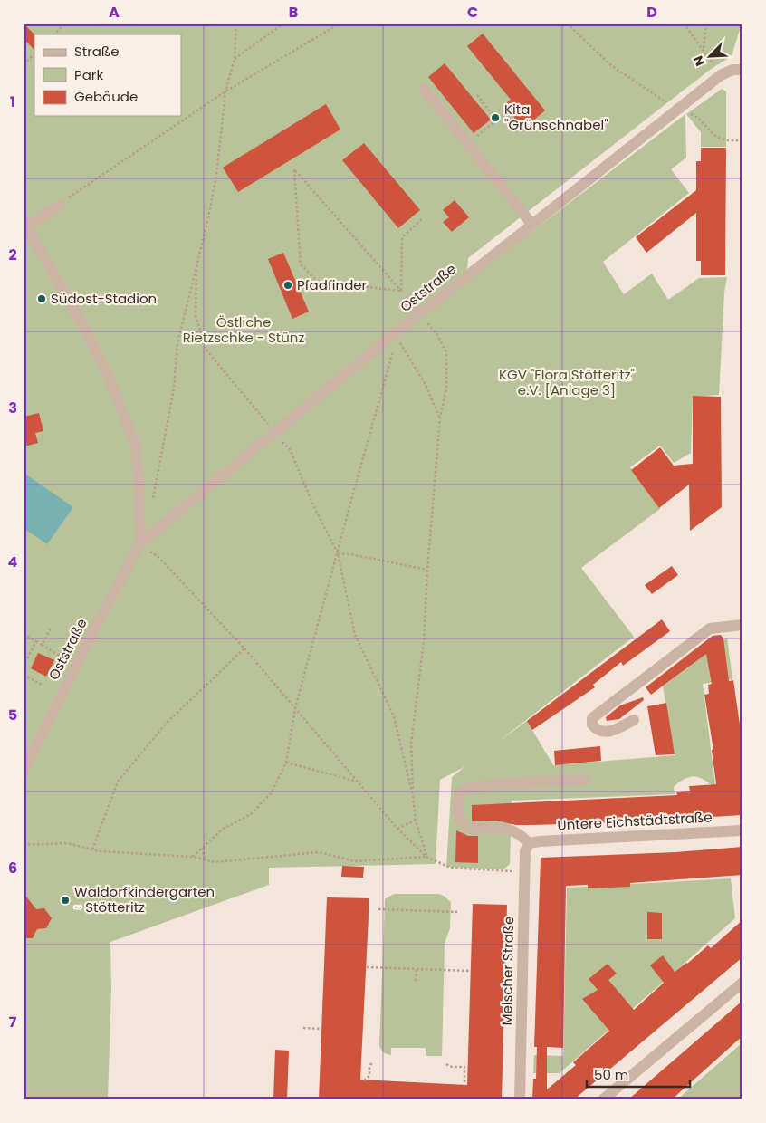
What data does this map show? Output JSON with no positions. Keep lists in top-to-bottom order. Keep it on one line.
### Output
{"streets":{"street":["Oststraße","Untere Eichstädtstraße","Melscher Straße"]},"crossings":[["Untere Eichstädtstraße","Melscher Straße"]],"parks":["Östliche Rietzschke - Stünz","KGV \"Flora Stötteritz\" e.V. [Anlage 3]"],"places":["Kita \"Grünschnabel\"","Pfadfinder","Südost-Stadion","Waldorfkindergarten - Stötteritz"],"legend":["Straße","Park","Gebäude"],"scale_bar":"50 m","north":"bottom left","grid":{"columns":["A","B","C","D"],"rows":["1","2","3","4","5","6","7"]}}
